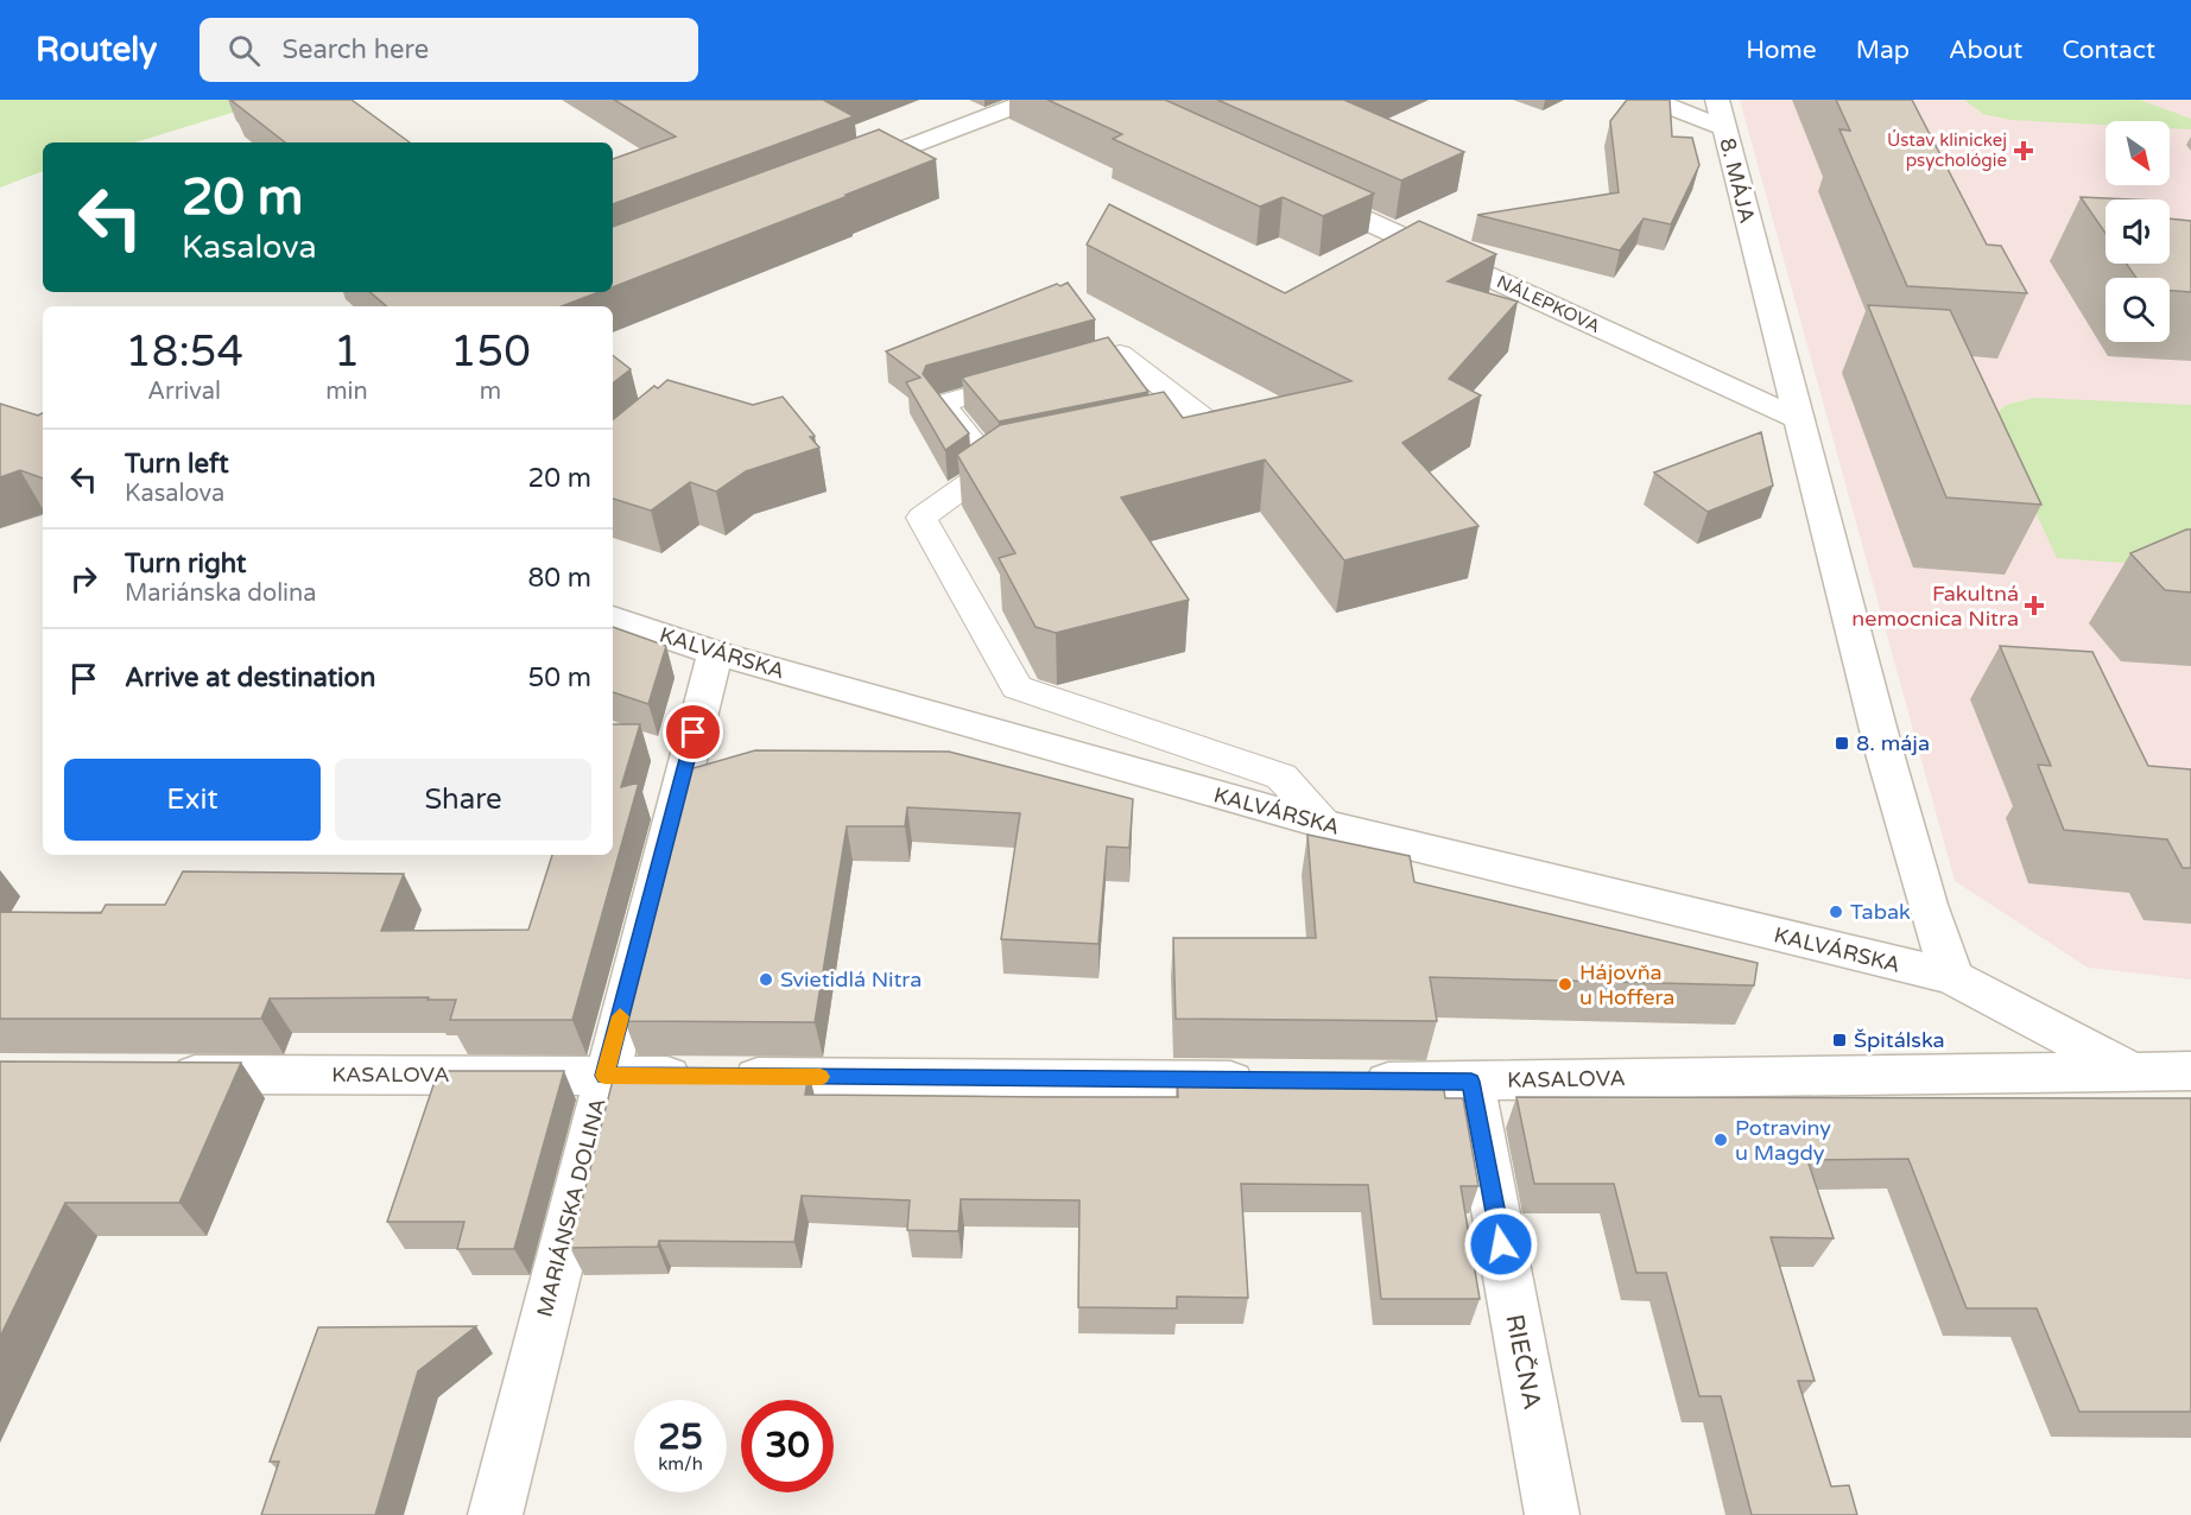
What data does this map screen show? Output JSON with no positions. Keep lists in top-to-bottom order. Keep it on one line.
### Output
{"streets":{"street":["8. MÁJA","NÁLEPKOVA","KALVÁRSKA","KASALOVA","MARIÁNSKA DOLINA","RIEČNA"]},"crossings":[["8. MÁJA","NÁLEPKOVA"],["8. MÁJA","KALVÁRSKA"],["KALVÁRSKA","MARIÁNSKA DOLINA"],["KASALOVA","MARIÁNSKA DOLINA"],["KASALOVA","RIEČNA"]],"places":{"health":["Ústav klinickej psychológie","Fakultná nemocnica Nitra"],"transit":["8. mája","Špitálska"],"other":["Tabak","Svietidlá Nitra","Hájovňa u Hoffera","Potraviny u Magdy"]},"north":"bottom right","page":{"header":"Routely","search":"Search here","nav":["Home","Map","About","Contact"],"turn":["20 m","Kasalova"],"eta":["18:54","Arrival","1","min","150","m"],"list":[{"name":"Turn left","note":"Kasalova","value":"20 m"},{"name":"Turn right","note":"Mariánska dolina","value":"80 m"},{"name":"Arrive at destination","value":"50 m"}],"buttons":["Exit","Share"],"speed":"25 km/h","limit":"30"}}
